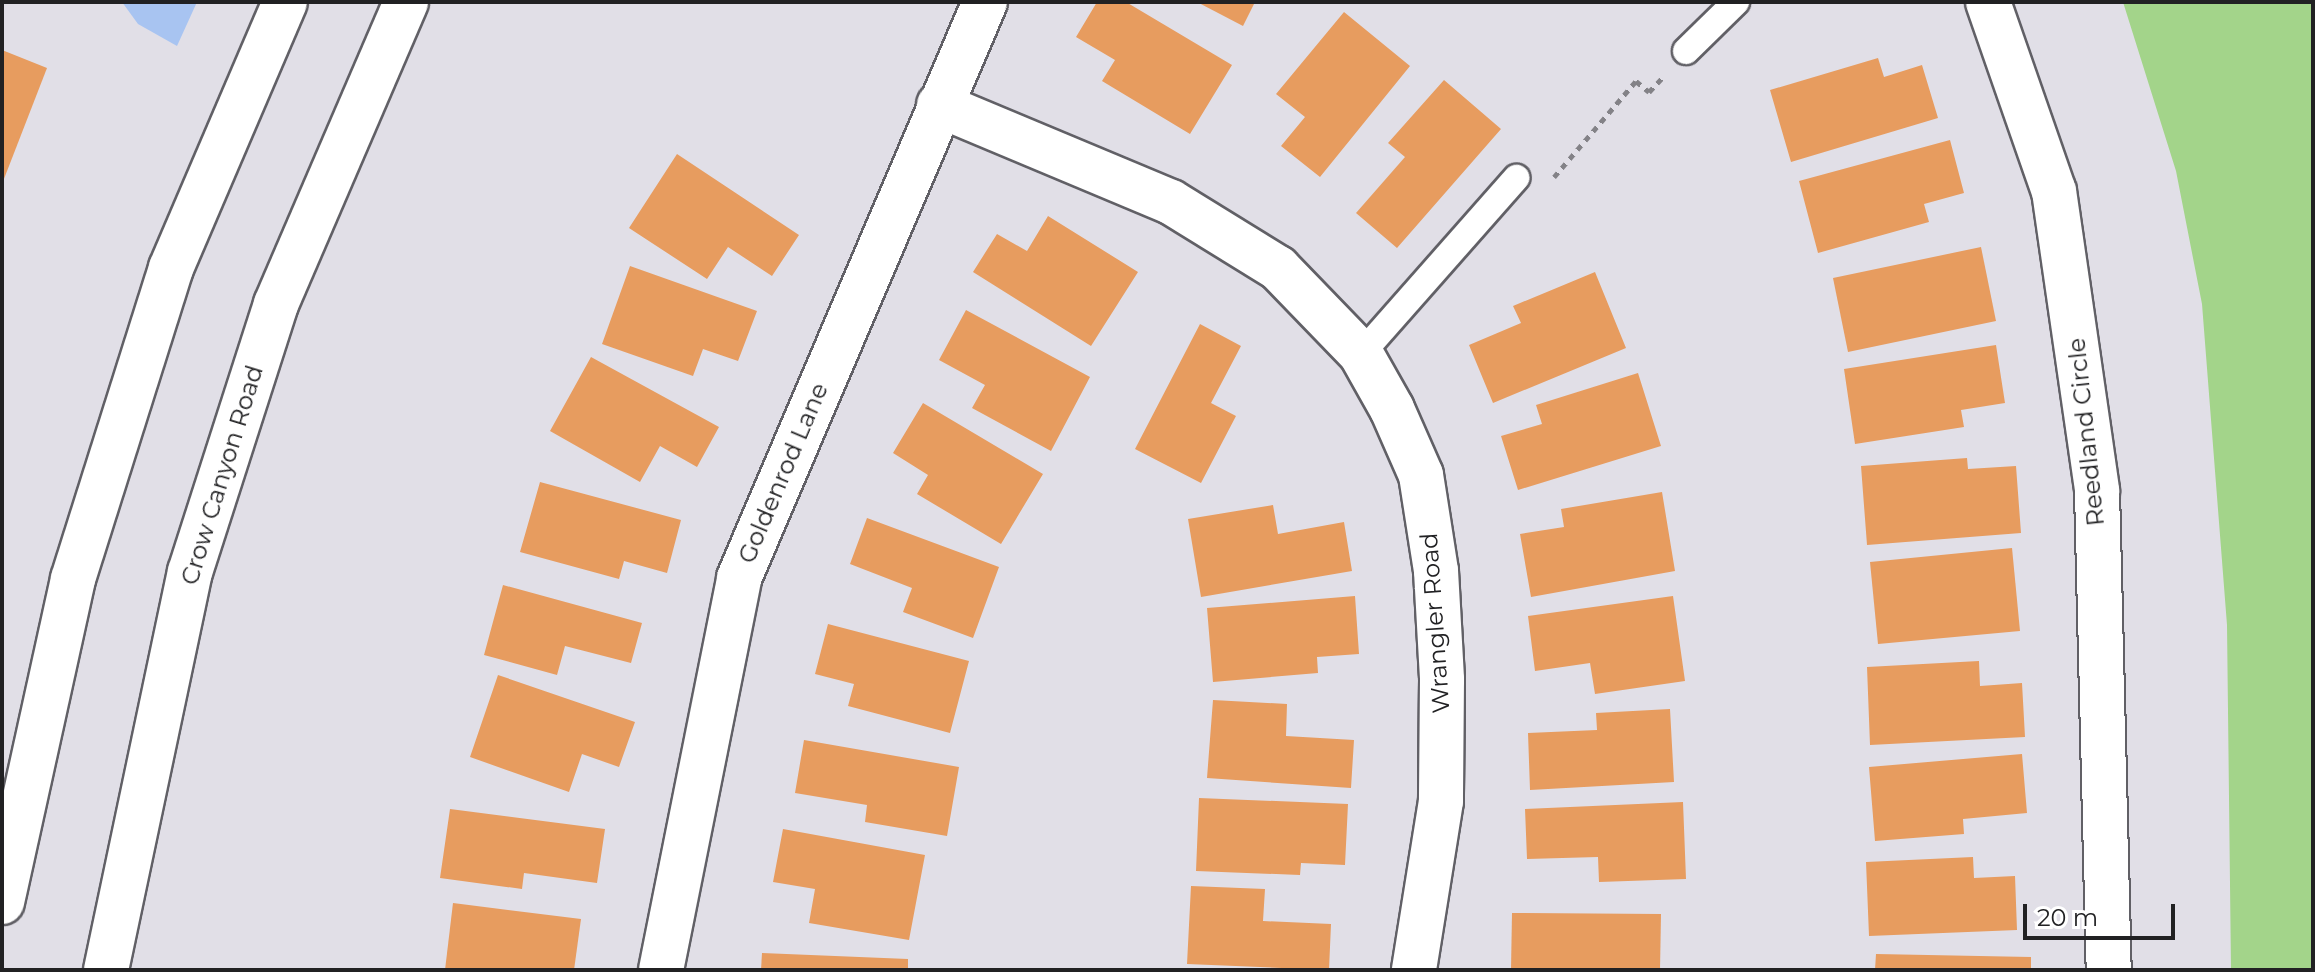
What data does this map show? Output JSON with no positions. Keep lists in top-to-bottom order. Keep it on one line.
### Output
{"streets":{"street":["Reedland Circle","Goldenrod Lane","Crow Canyon Road","Wrangler Road"]},"crossings":[["Goldenrod Lane","Wrangler Road"]],"scale_bar":"20 m"}
